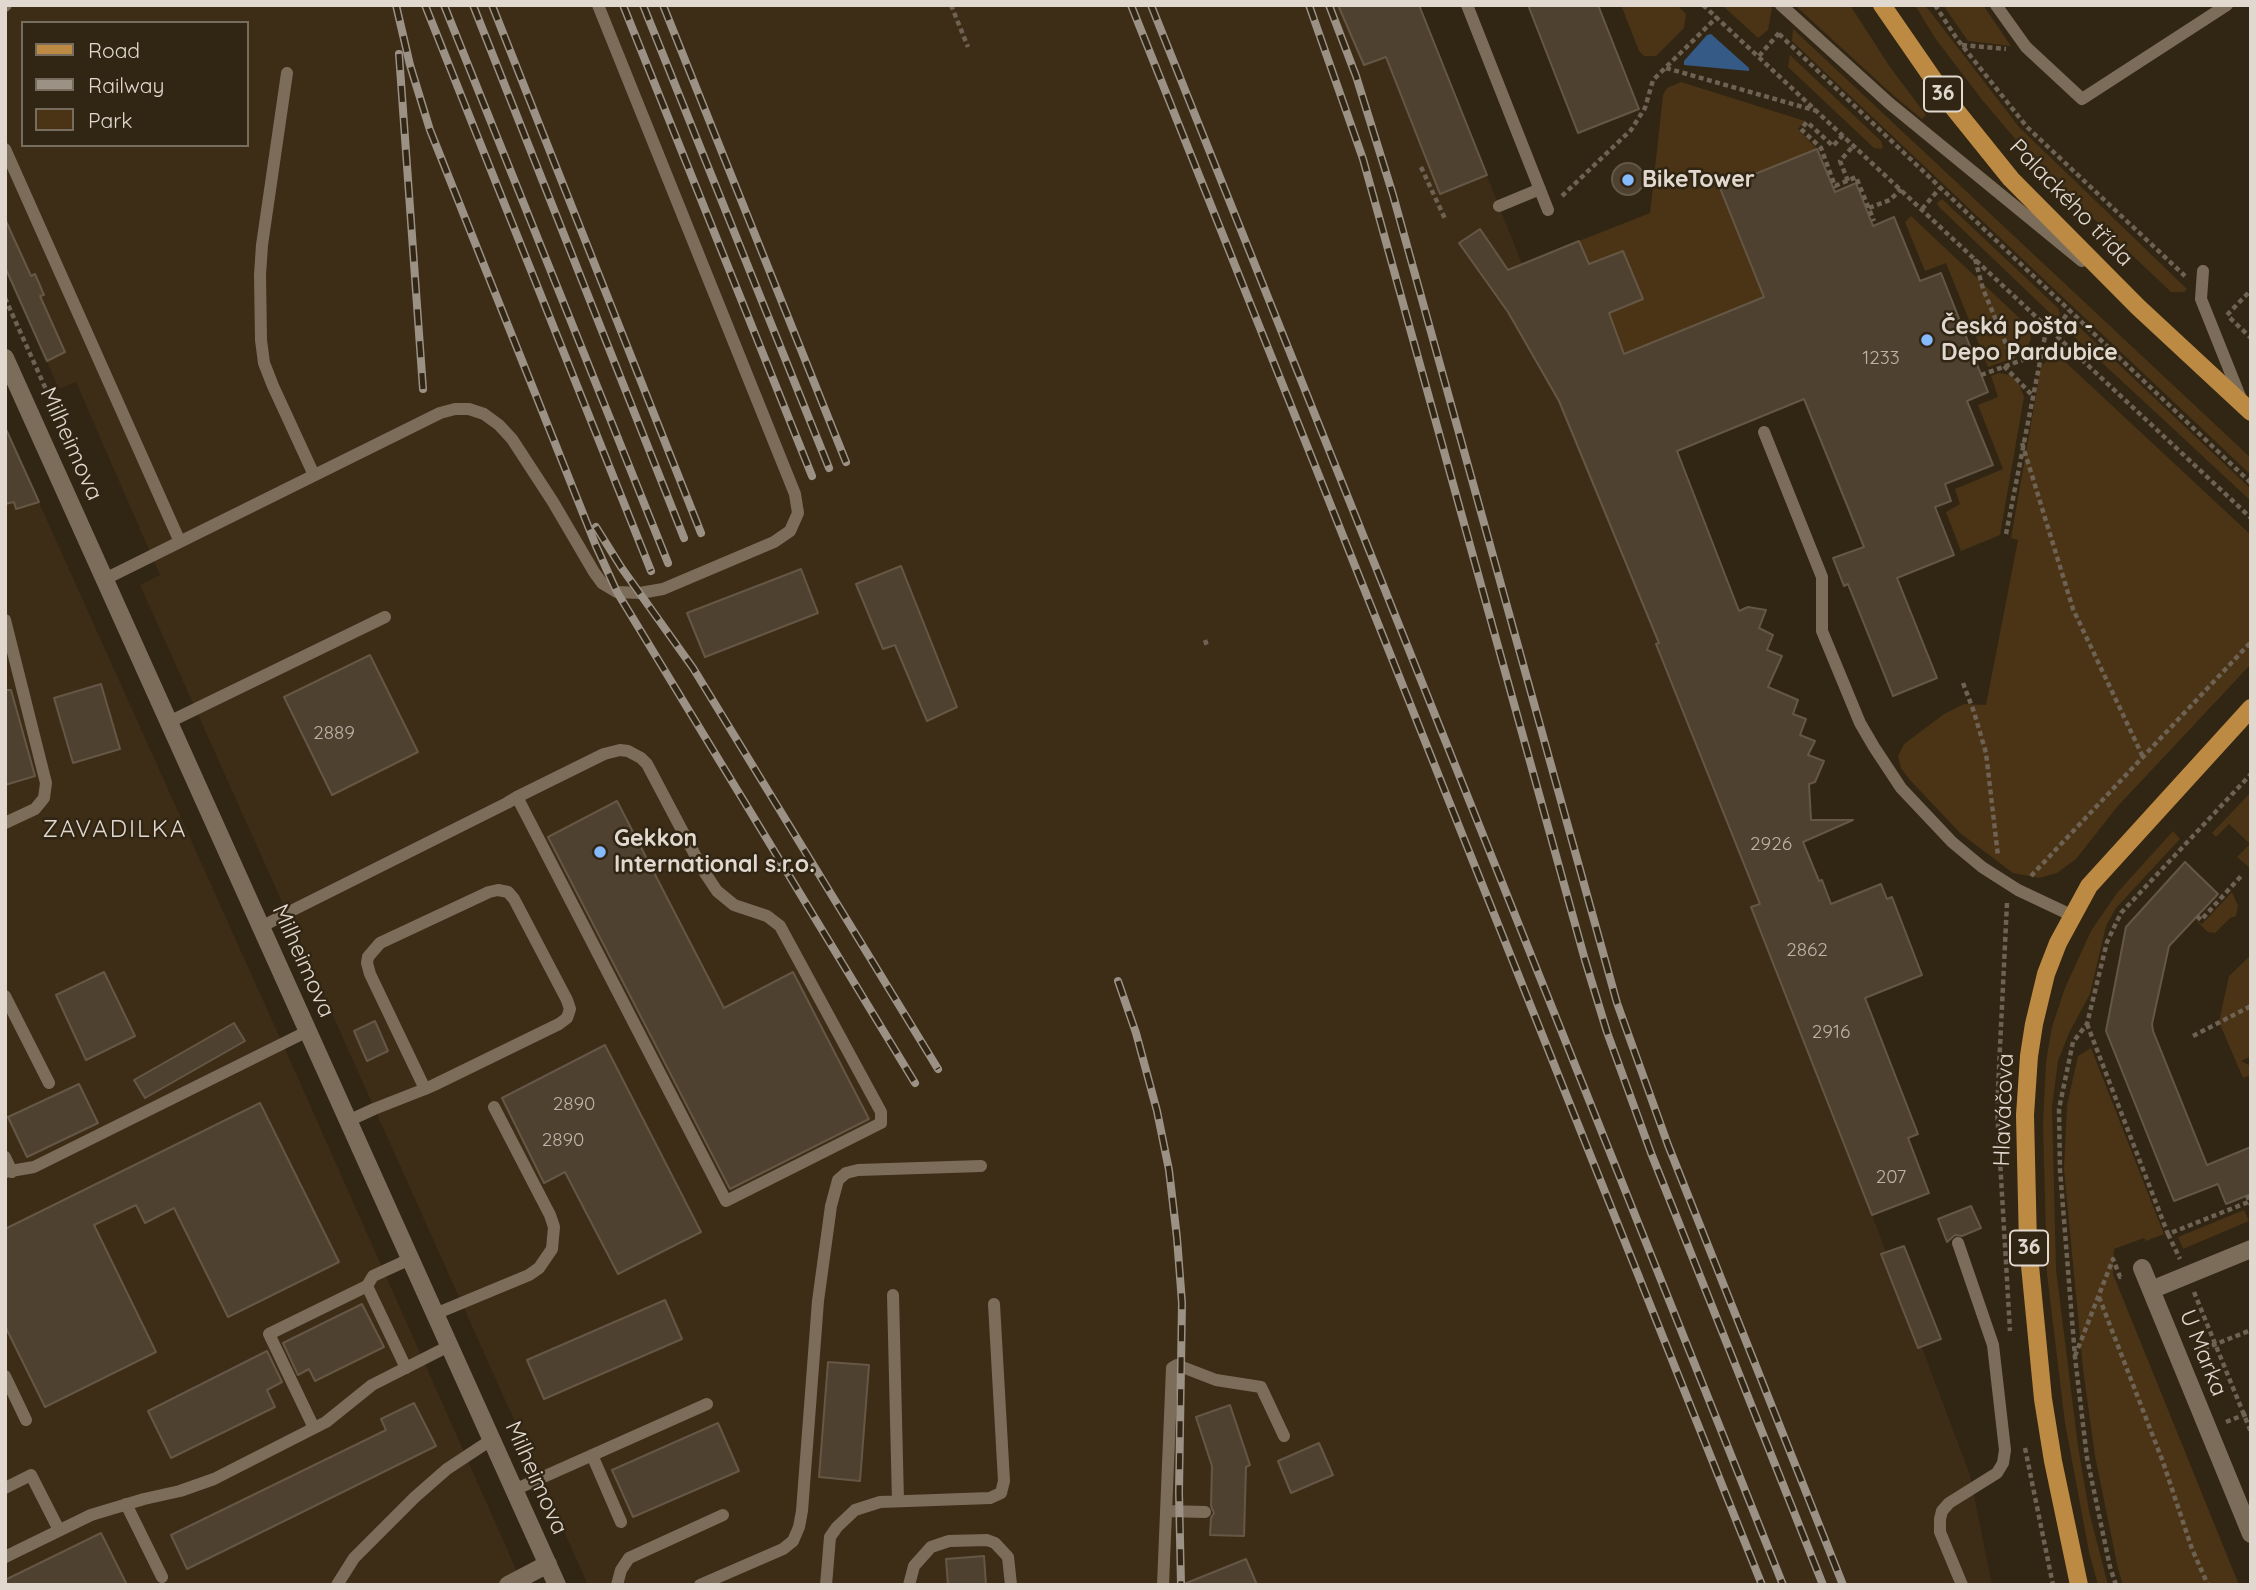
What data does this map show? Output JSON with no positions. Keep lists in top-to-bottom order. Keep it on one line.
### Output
{"streets":{"main road":["36","Palackého třída","Hlaváčova"],"street":["Milheimova","U Marka"]},"districts":["ZAVADILKA"],"places":["BikeTower","Česká pošta - Depo Pardubice","Gekkon International s.r.o."],"house_numbers":["1233","2889","2926","2862","2916","2890","2890","207"],"legend":["Road","Railway","Park"]}
